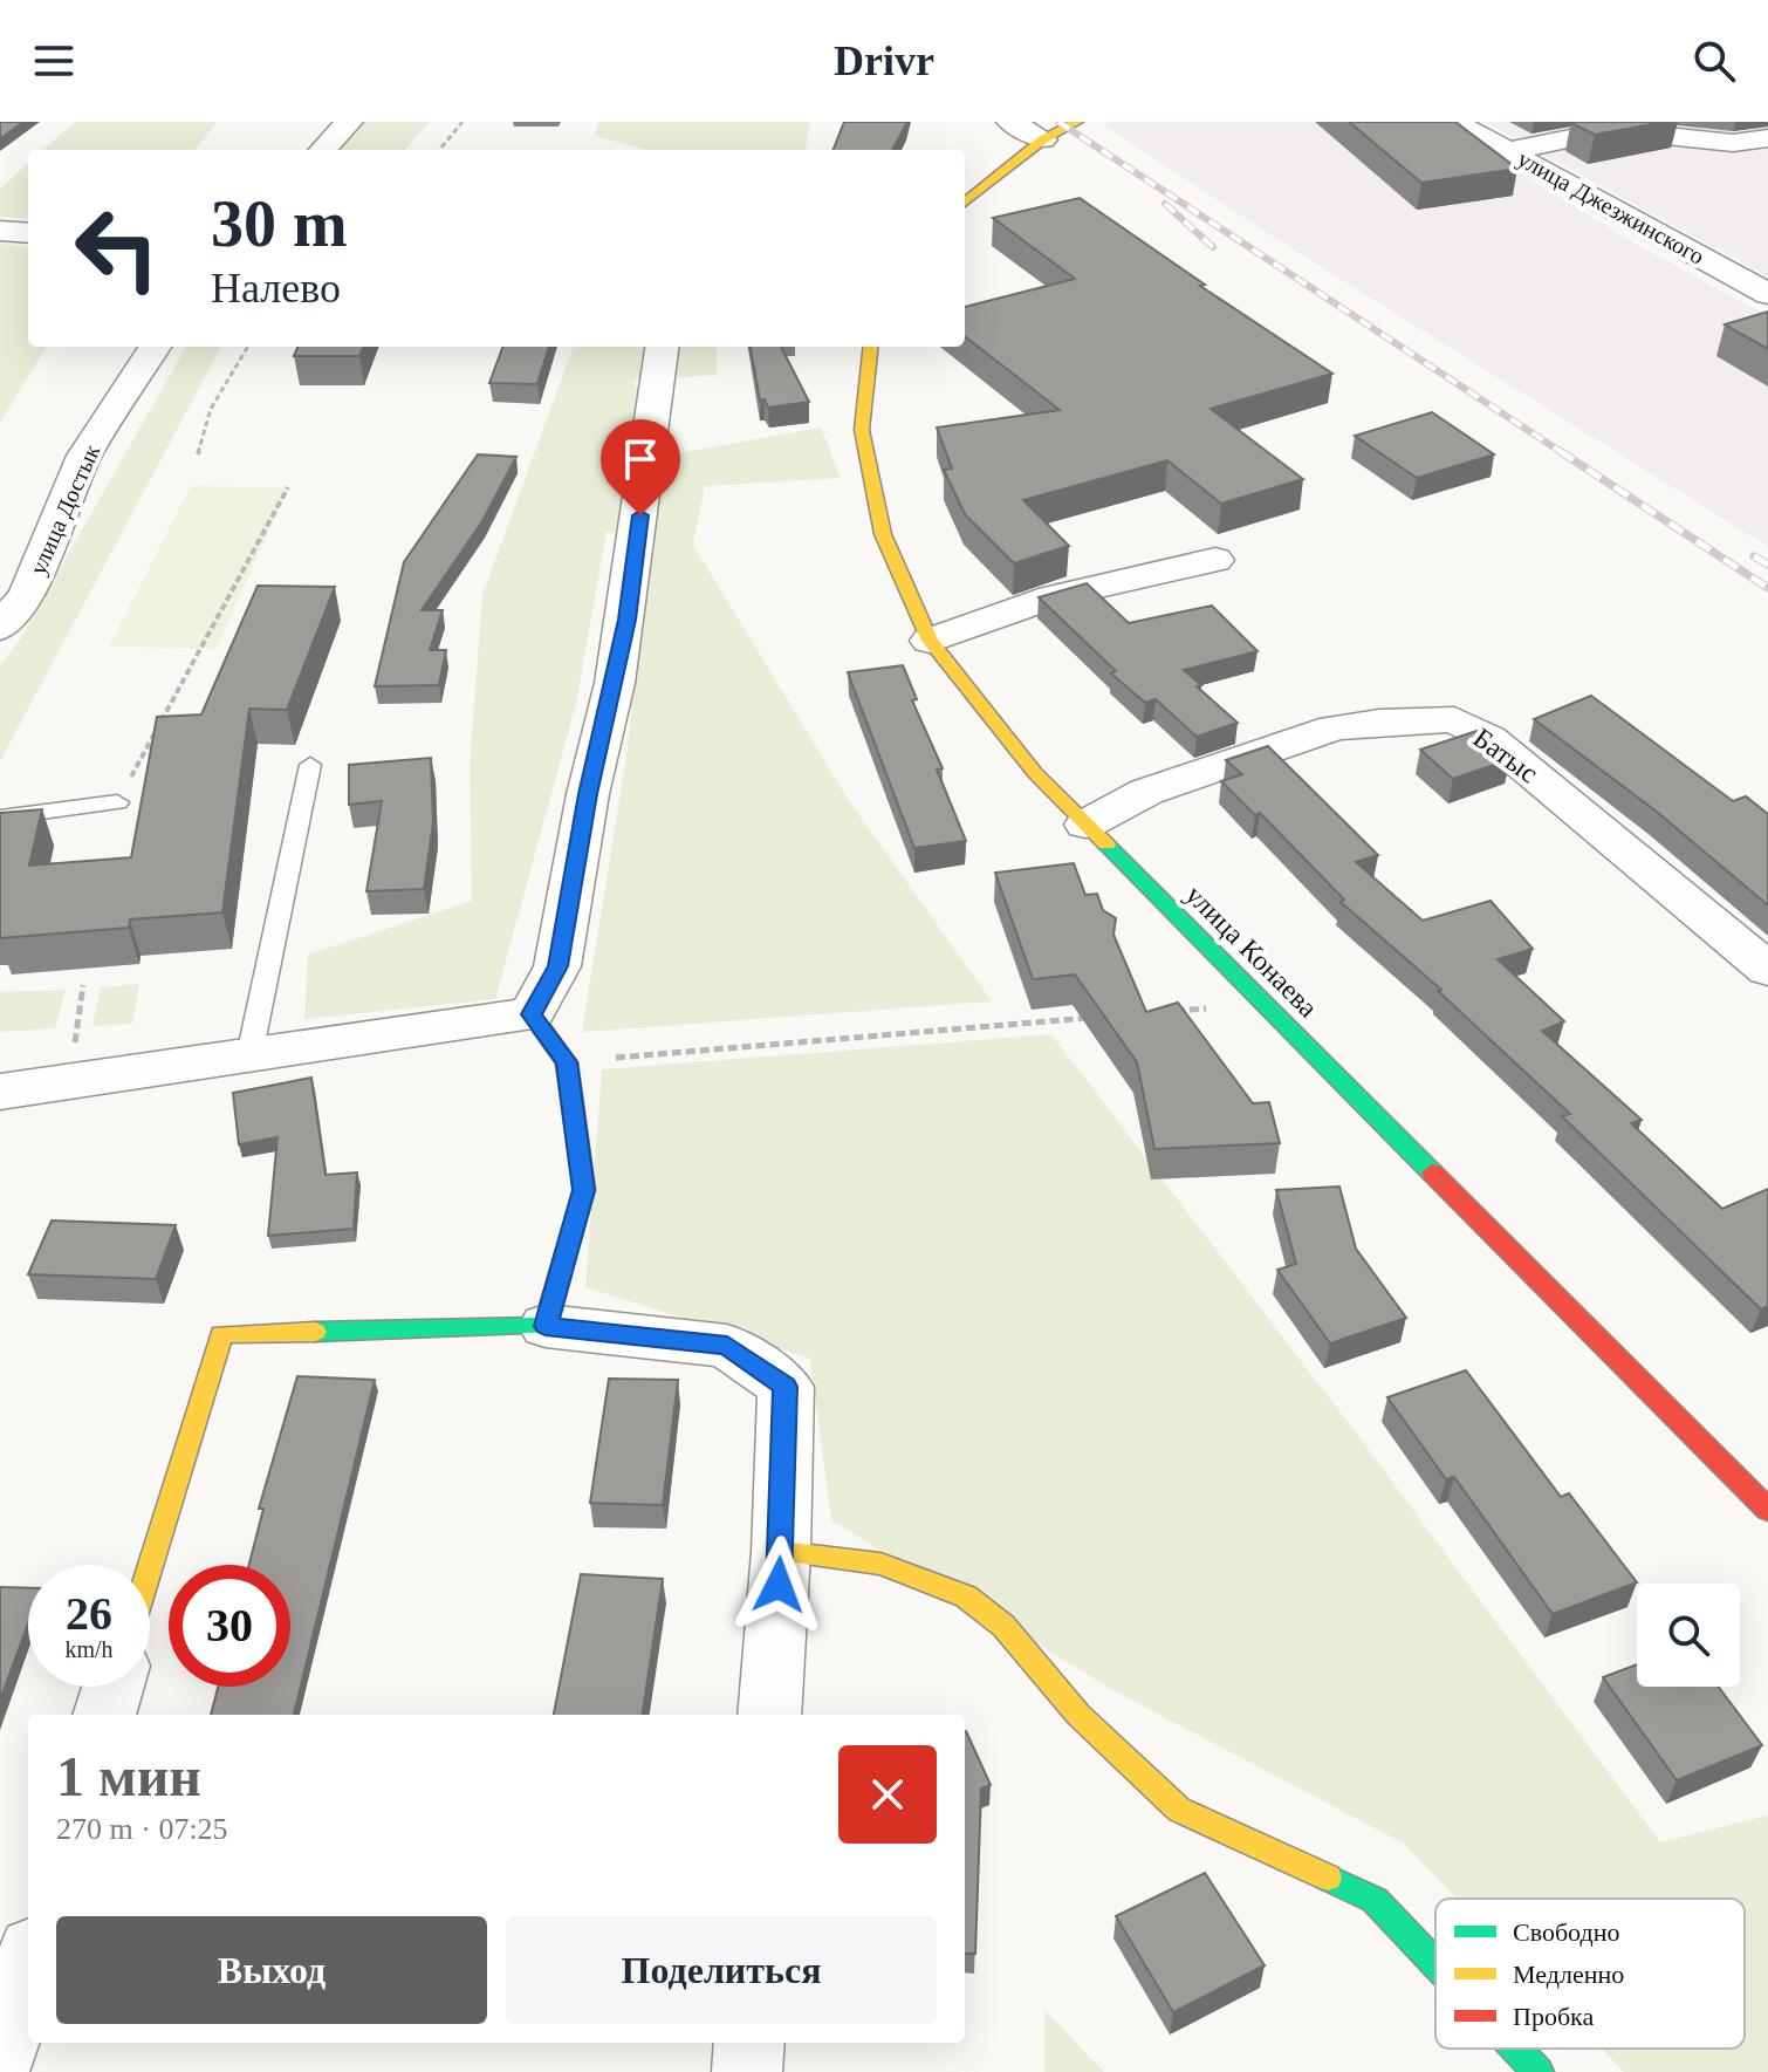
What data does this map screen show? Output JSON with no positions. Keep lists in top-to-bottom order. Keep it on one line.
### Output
{"streets":{"main road":["улица Конаева"],"street":["улица Джезжинского","улица Достык","Батыс"]},"crossings":[["Батыс","улица Конаева"]],"legend":["Свободно","Медленно","Пробка"],"page":{"header":"Drivr","turn":["30 m","Налево"],"speed":"26 km/h","limit":"30","heading":["1 мин","270 m · 07:25"],"buttons":["Выход","Поделиться"]}}
